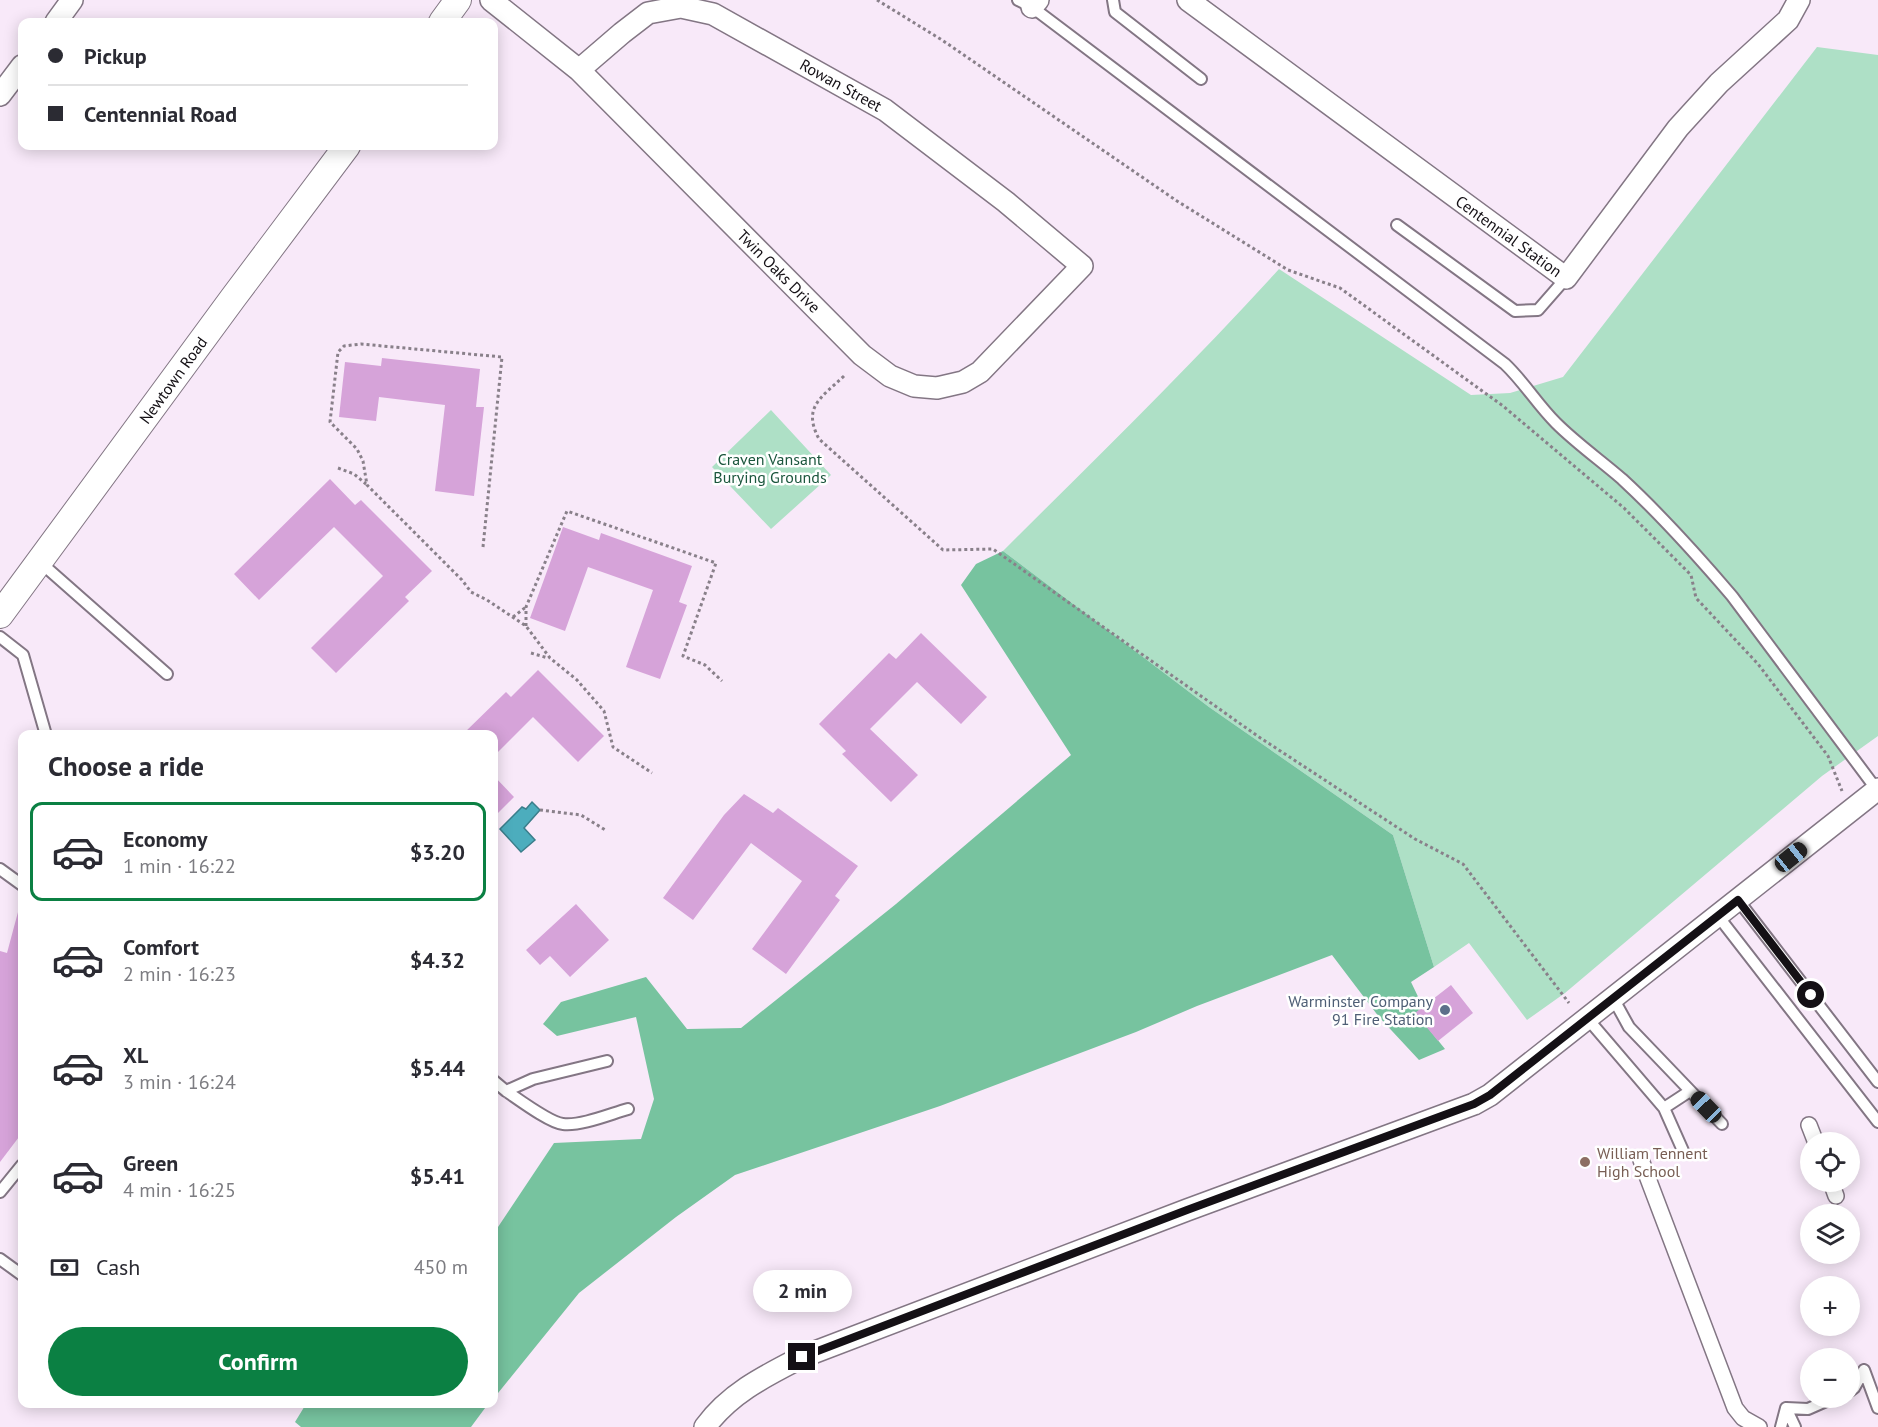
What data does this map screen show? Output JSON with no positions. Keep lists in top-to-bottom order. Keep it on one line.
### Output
{"streets":{"street":["Rowan Street","Centennial Station","Twin Oaks Drive","Newtown Road"]},"crossings":[["Rowan Street","Twin Oaks Drive"]],"parks":["Craven Vansant Burying Grounds"],"places":["Warminster Company 91 Fire Station","William Tennent High School"],"page":{"banner":["Pickup","Centennial Road"],"heading":"Choose a ride","list":[{"name":"Economy","note":"1 min · 16:22","value":"$3.20"},{"name":"Comfort","note":"2 min · 16:23","value":"$4.32"},{"name":"XL","note":"3 min · 16:24","value":"$5.44"},{"name":"Green","note":"4 min · 16:25","value":"$5.41"}],"map_buttons":["+","−"],"pay":["Cash","450 m"],"bubble":"2 min","buttons":"Confirm"}}
